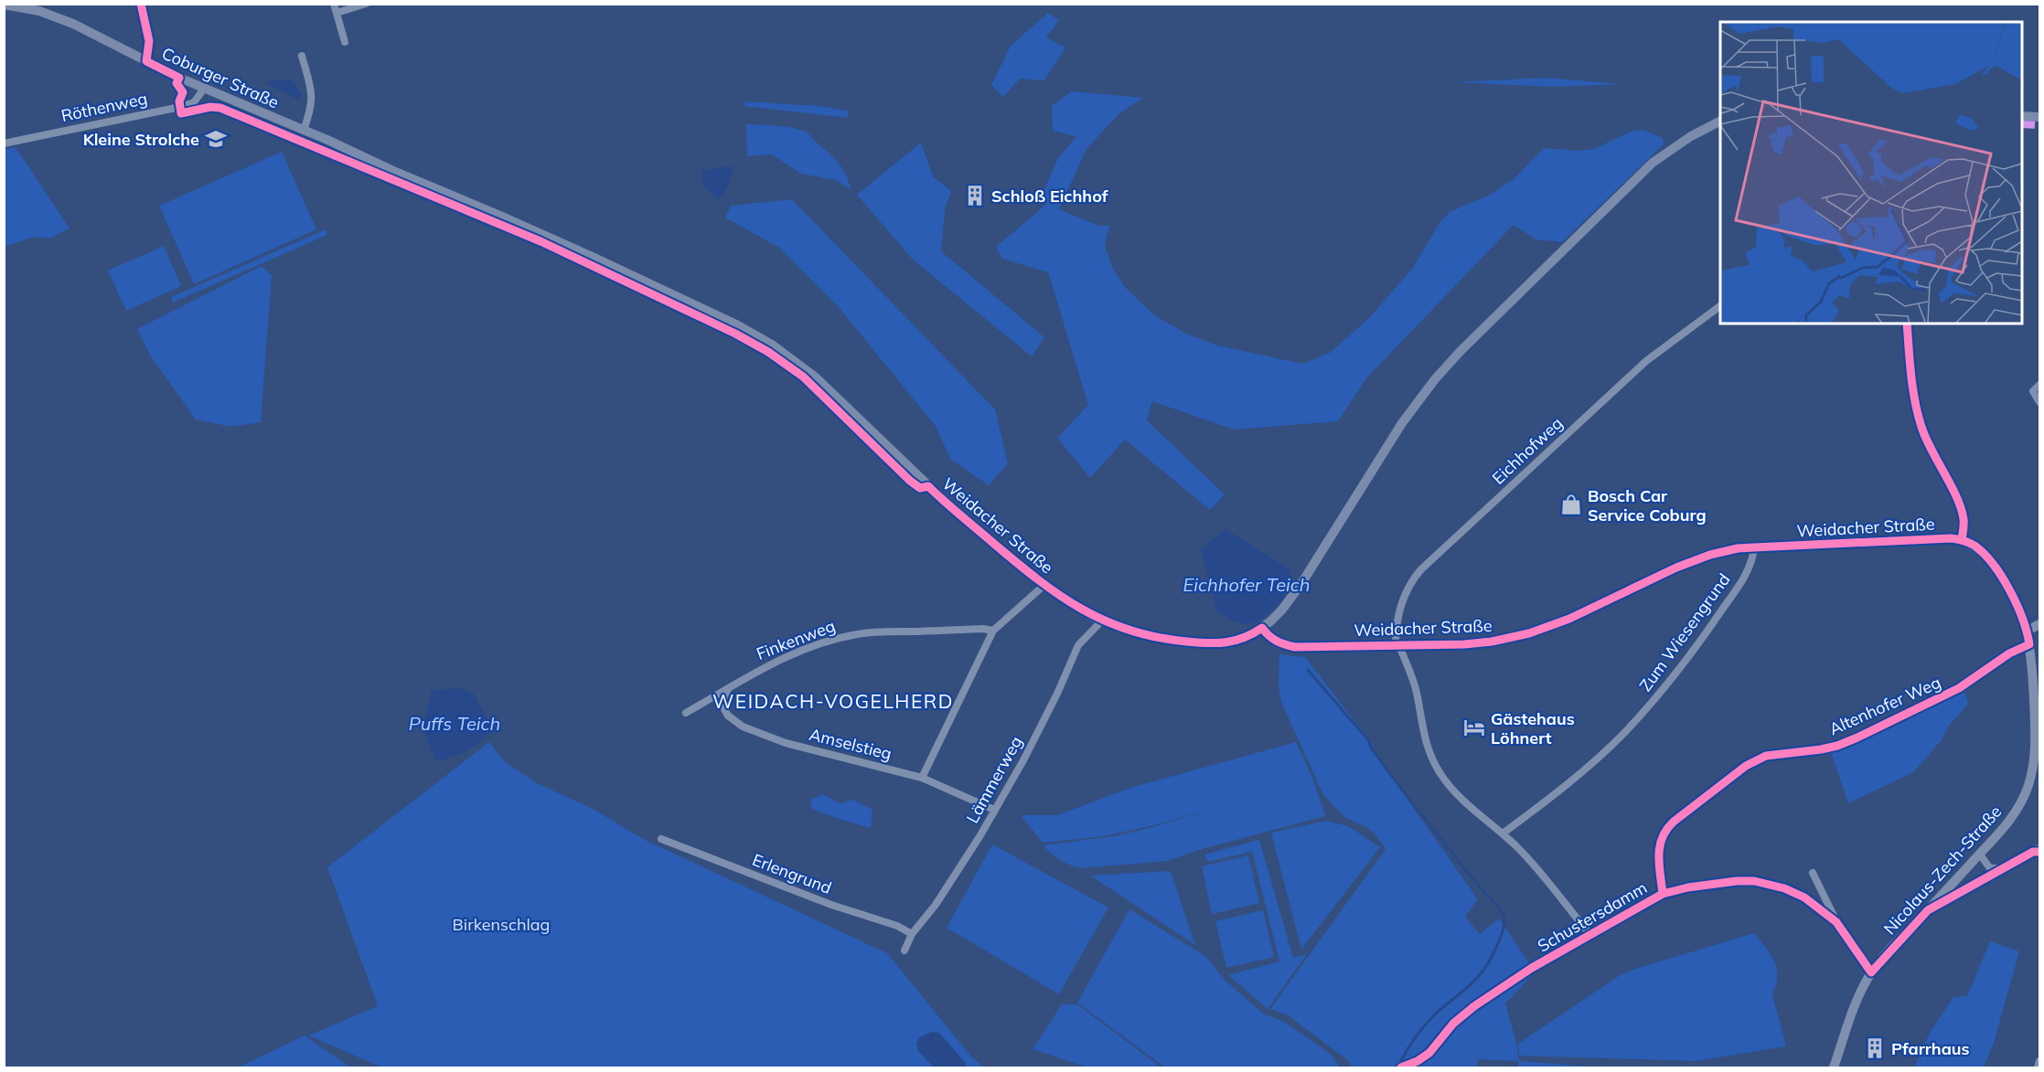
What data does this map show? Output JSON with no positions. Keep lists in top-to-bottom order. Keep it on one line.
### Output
{"streets":{"main road":["Coburger Straße","Weidacher Straße"],"street":["Röthenweg","Eichhofweg","Zum Wiesengrund","Finkenweg","Altenhofer Weg","Amselstieg","Lämmerweg","Nicolaus-Zech-Straße","Erlengrund","Schustersdamm"]},"crossings":[["Coburger Straße","Röthenweg"],["Coburger Straße","Weidacher Straße"],["Eichhofweg","Weidacher Straße"],["Eichhofweg","Schustersdamm"],["Weidacher Straße","Zum Wiesengrund"],["Weidacher Straße","Lämmerweg"],["Weidacher Straße","Nicolaus-Zech-Straße"],["Weidacher Straße","Schustersdamm"],["Zum Wiesengrund","Schustersdamm"],["Finkenweg","Amselstieg"],["Altenhofer Weg","Nicolaus-Zech-Straße"],["Altenhofer Weg","Schustersdamm"],["Amselstieg","Lämmerweg"],["Lämmerweg","Erlengrund"],["Nicolaus-Zech-Straße","Schustersdamm"]],"districts":["WEIDACH-VOGELHERD"],"water":["Eichhofer Teich","Puffs Teich"],"parks":["Birkenschlag"],"places":{"school or university":["Kleine Strolche"],"building":["Schloß Eichhof","Pfarrhaus"],"shop":["Bosch Car Service Coburg"],"hotel":["Gästehaus Löhnert"]}}
